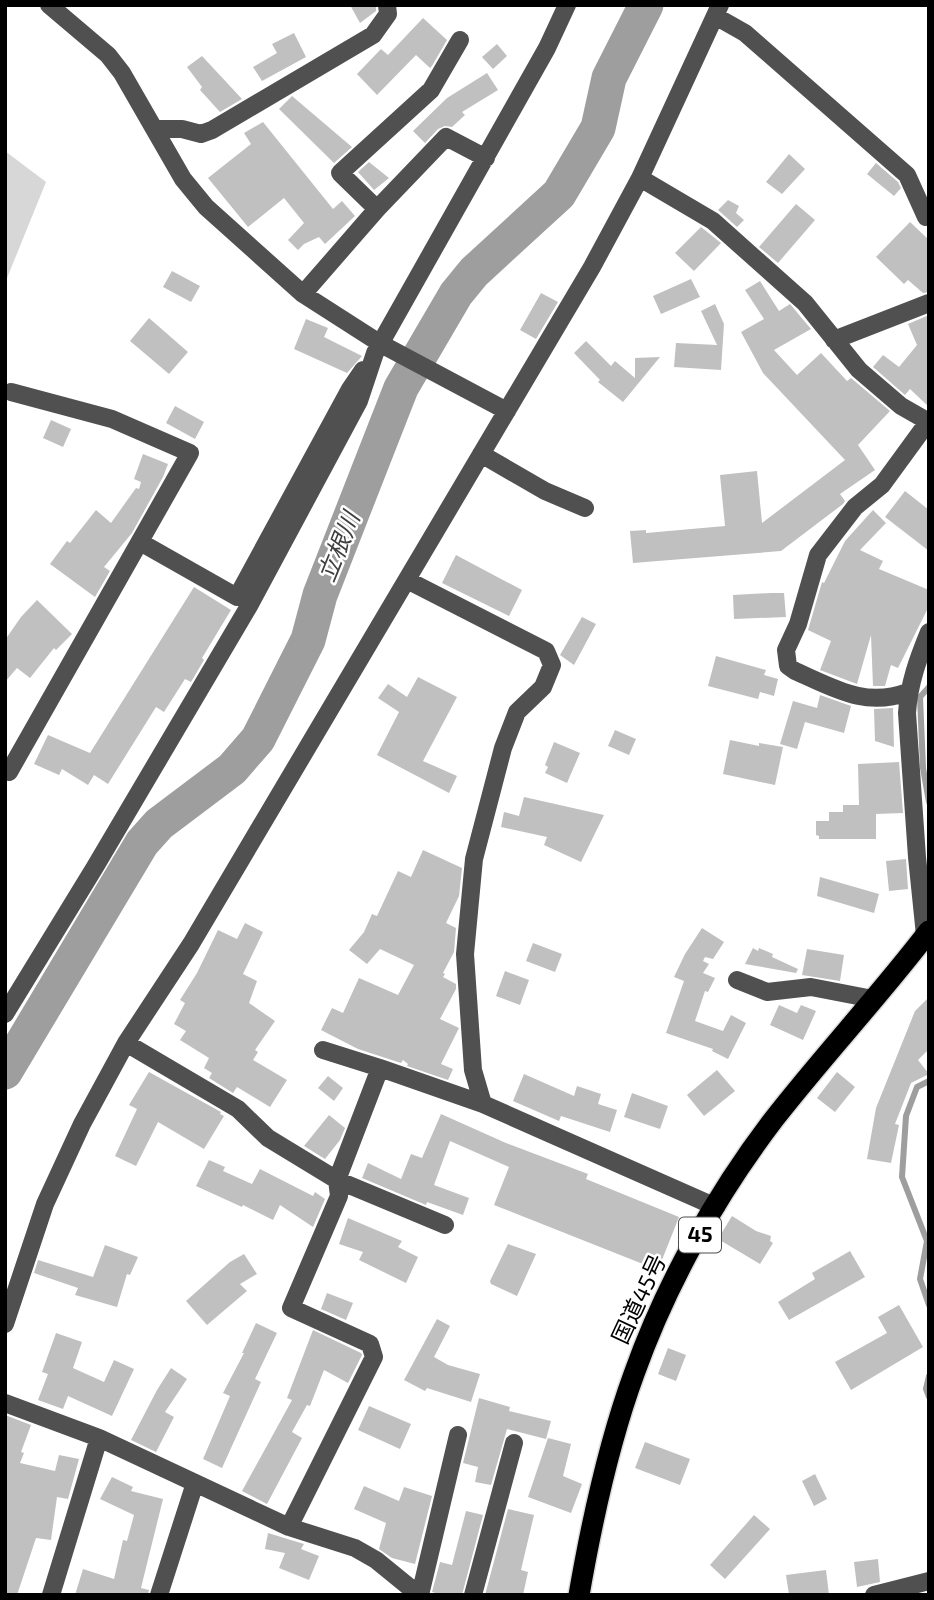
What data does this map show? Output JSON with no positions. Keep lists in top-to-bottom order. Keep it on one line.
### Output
{"streets":{"highway":["45","国道45号"]},"water":["立根川"]}
